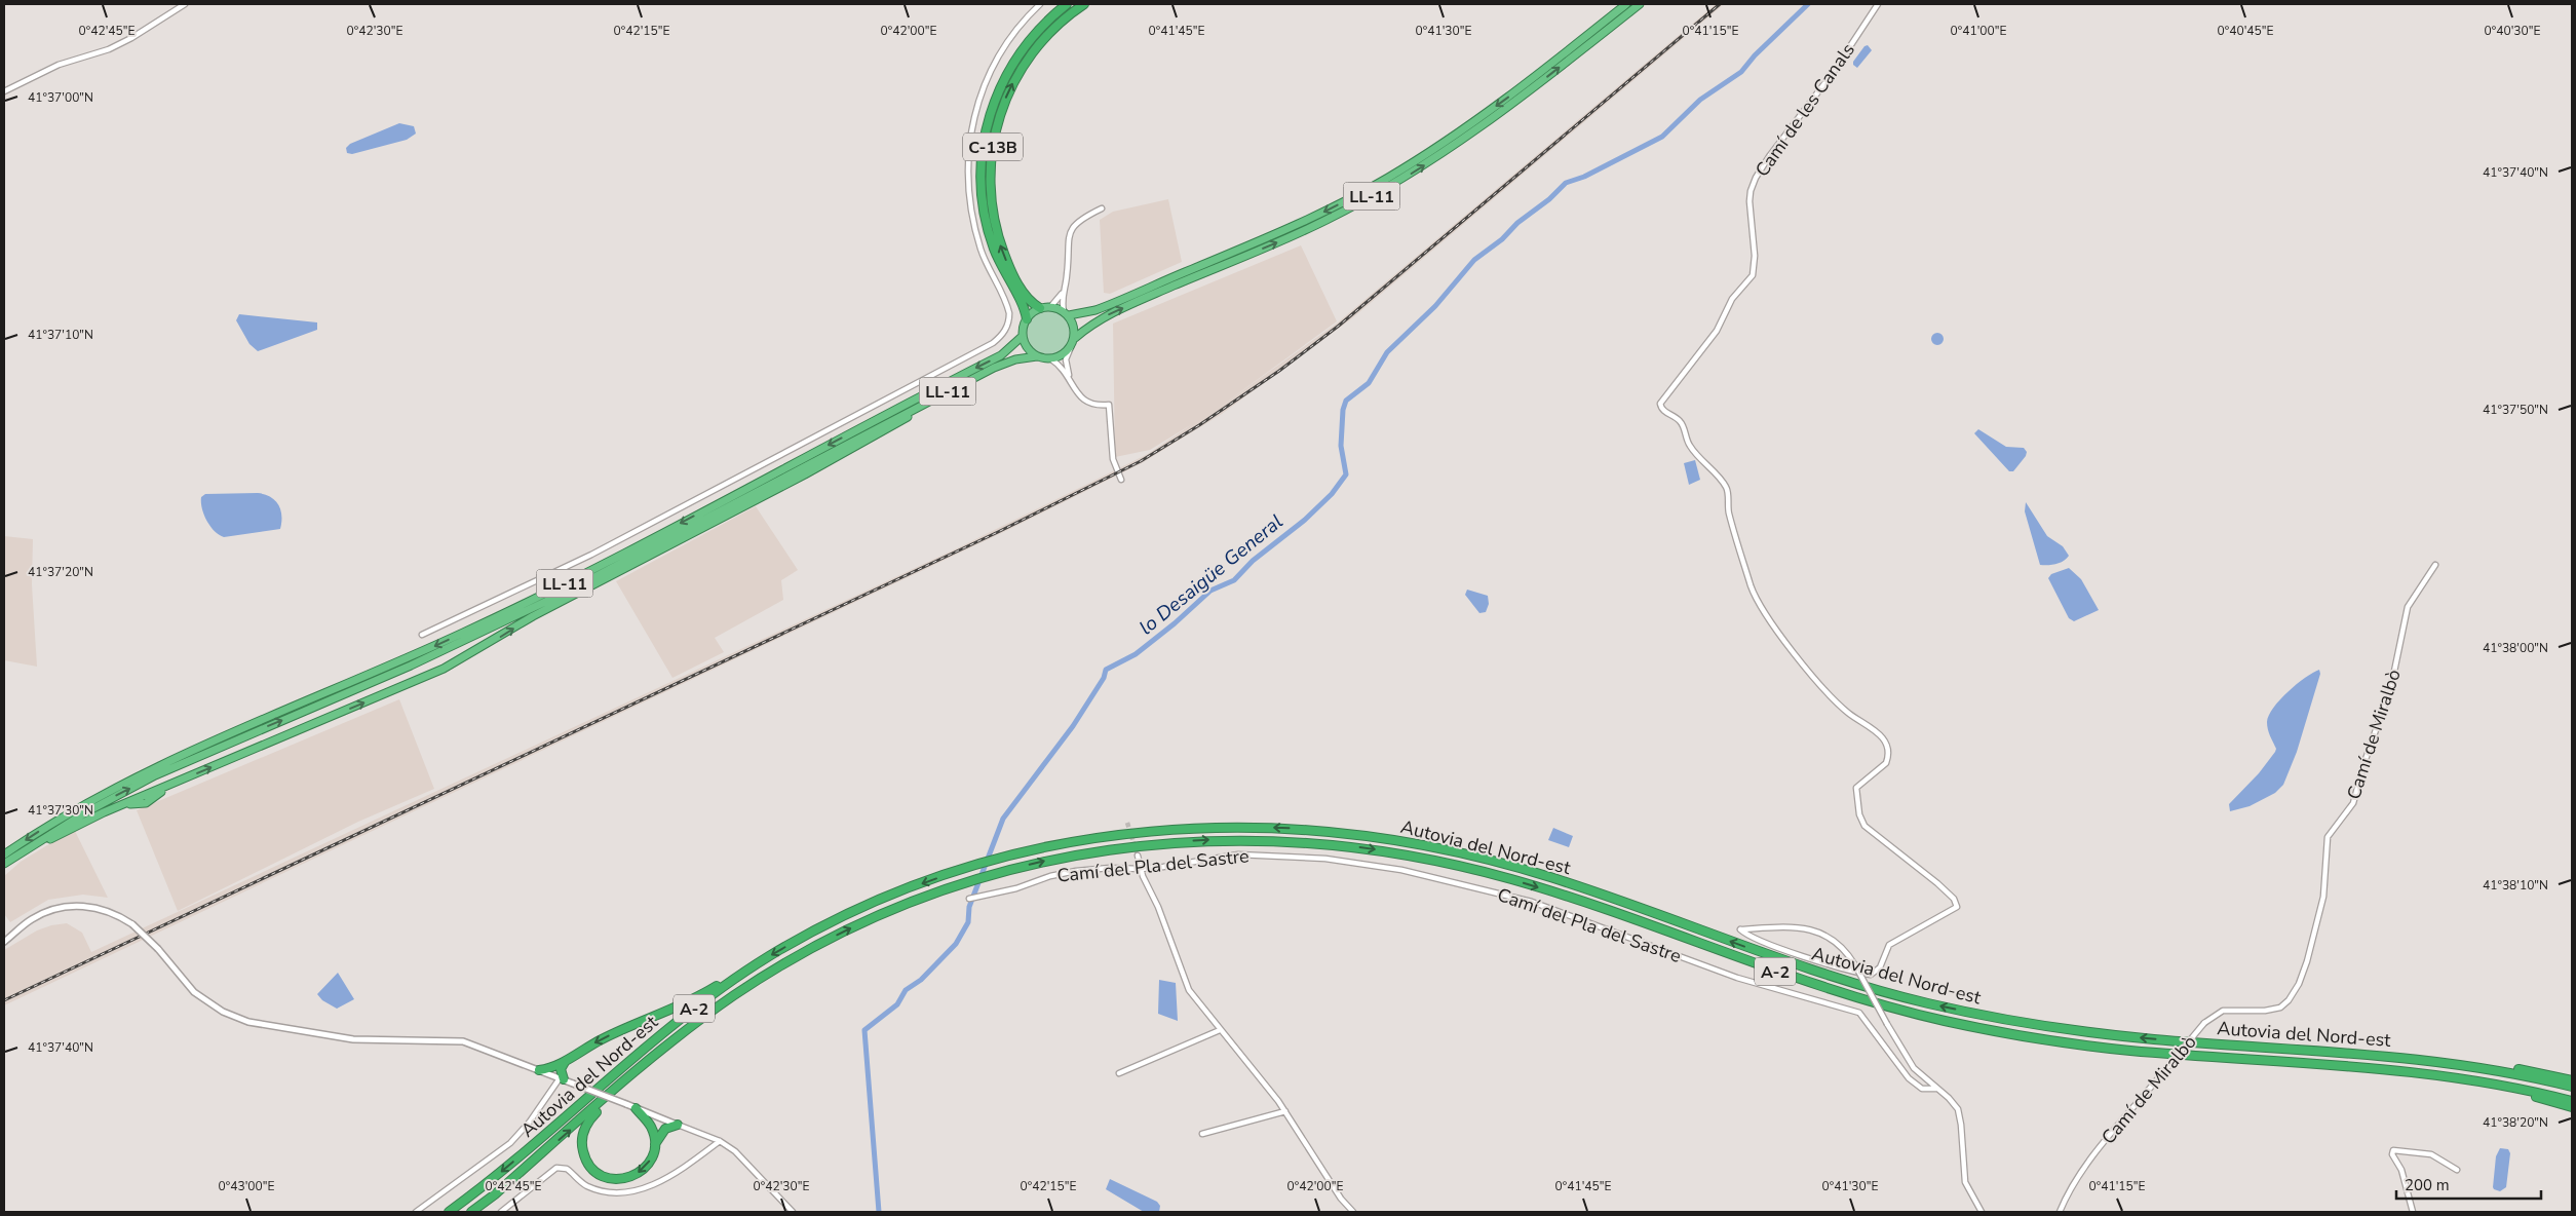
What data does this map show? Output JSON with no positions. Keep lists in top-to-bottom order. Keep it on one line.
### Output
{"streets":{"highway":["C-13B","LL-11","Autovia del Nord-est","A-2"],"street":["Camí de les Canals","Camí de Miralbò","Camí del Pla del Sastre"]},"crossings":[["Camí de les Canals","Camí del Pla del Sastre"],["C-13B","LL-11"],["Autovia del Nord-est","A-2"]],"water":["lo Desaigüe General"],"scale_bar":"200 m","coordinates":["0°41'30\"E","0°42'45\"E","0°42'30\"E","0°42'15\"E","0°42'00\"E","0°41'45\"E","0°41'15\"E","0°41'00\"E","0°40'45\"E","0°40'30\"E","41°37'00\"N","41°37'40\"N","41°37'10\"N","41°37'50\"N","41°37'20\"N","41°38'00\"N","41°37'30\"N","41°38'10\"N","41°38'20\"N","0°43'00\"E"]}
